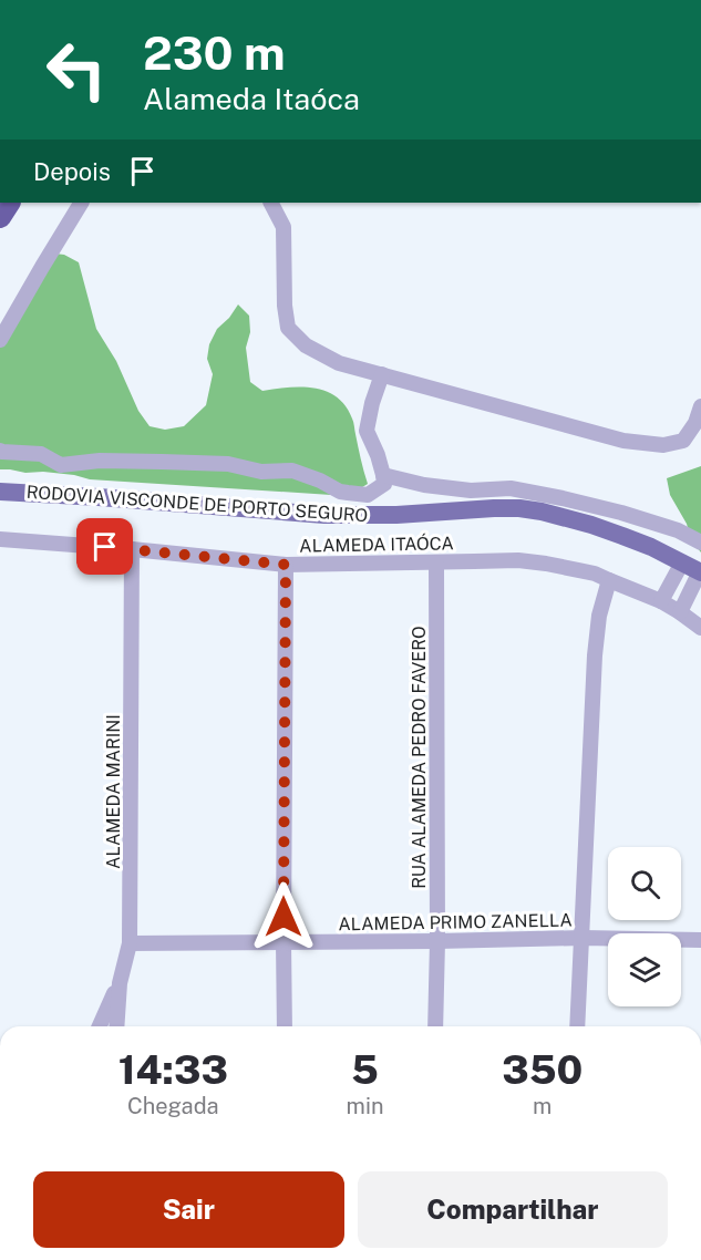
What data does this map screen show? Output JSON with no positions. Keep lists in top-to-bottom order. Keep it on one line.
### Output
{"streets":{"main road":["RODOVIA VISCONDE DE PORTO SEGURO"],"street":["ALAMEDA ITAÓCA","RUA ALAMEDA PEDRO FAVERO","ALAMEDA MARINI","ALAMEDA PRIMO ZANELLA"]},"crossings":[["ALAMEDA ITAÓCA","RUA ALAMEDA PEDRO FAVERO"],["ALAMEDA ITAÓCA","ALAMEDA MARINI"],["RUA ALAMEDA PEDRO FAVERO","ALAMEDA PRIMO ZANELLA"],["ALAMEDA MARINI","ALAMEDA PRIMO ZANELLA"]],"page":{"turn":["230 m","Alameda Itaóca"],"then":"Depois","eta":["14:33","Chegada","5","min","350","m"],"buttons":["Sair","Compartilhar"]}}
